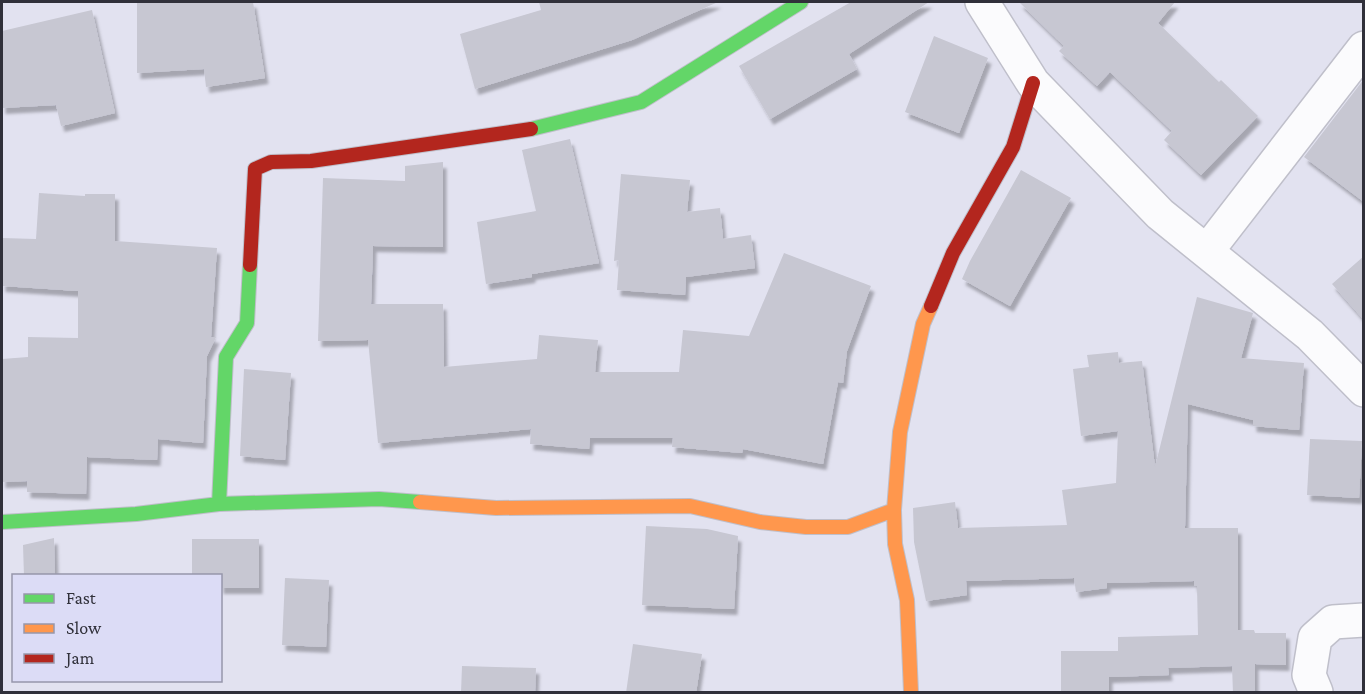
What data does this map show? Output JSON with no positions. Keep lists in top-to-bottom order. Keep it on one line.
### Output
{"legend":["Fast","Slow","Jam"]}
